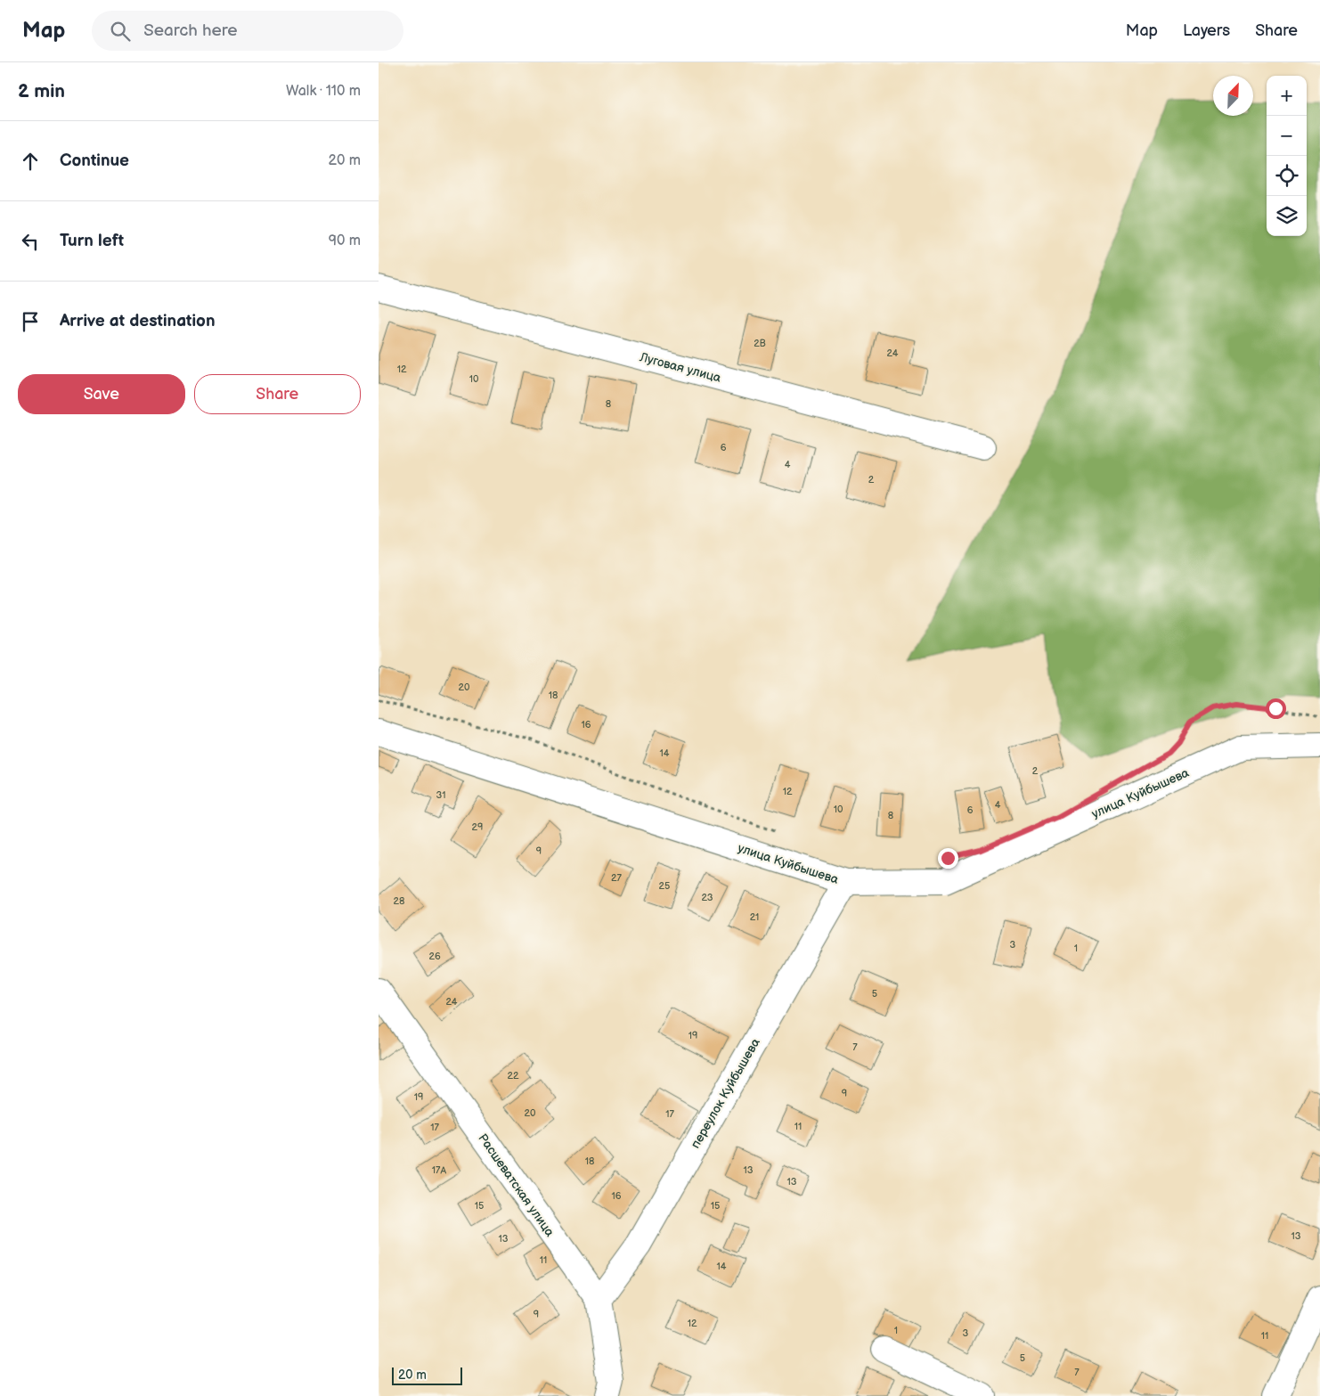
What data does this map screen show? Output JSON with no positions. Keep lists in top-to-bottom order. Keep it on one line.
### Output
{"streets":{"street":["Луговая улица","улица Куйбышева","переулок Куйбышева","Расшеватская улица"]},"crossings":[["улица Куйбышева","переулок Куйбышева"],["переулок Куйбышева","Расшеватская улица"]],"house_numbers":["2В","24","12","10","8","6","4","2","20","18","16","14","2","12","31","4","10","6","8","29","9","27","25","23","28","21","3","1","26","5","24","19","7","22","9","19","20","17","11","17","18","17А","13","13","16","15","15","13","13","11","14","9","12","1","3","11","5","7"],"scale_bar":"20 m","north":"top right","page":{"header":"Map","search":"Search here","nav":["Map","Layers","Share"],"heading":["2 min","Walk · 110 m"],"map_buttons":["+","−"],"list":[["Continue","20 m"],["Turn left","90 m"],"Arrive at destination"],"buttons":["Save","Share"],"scale":"20 m"}}
